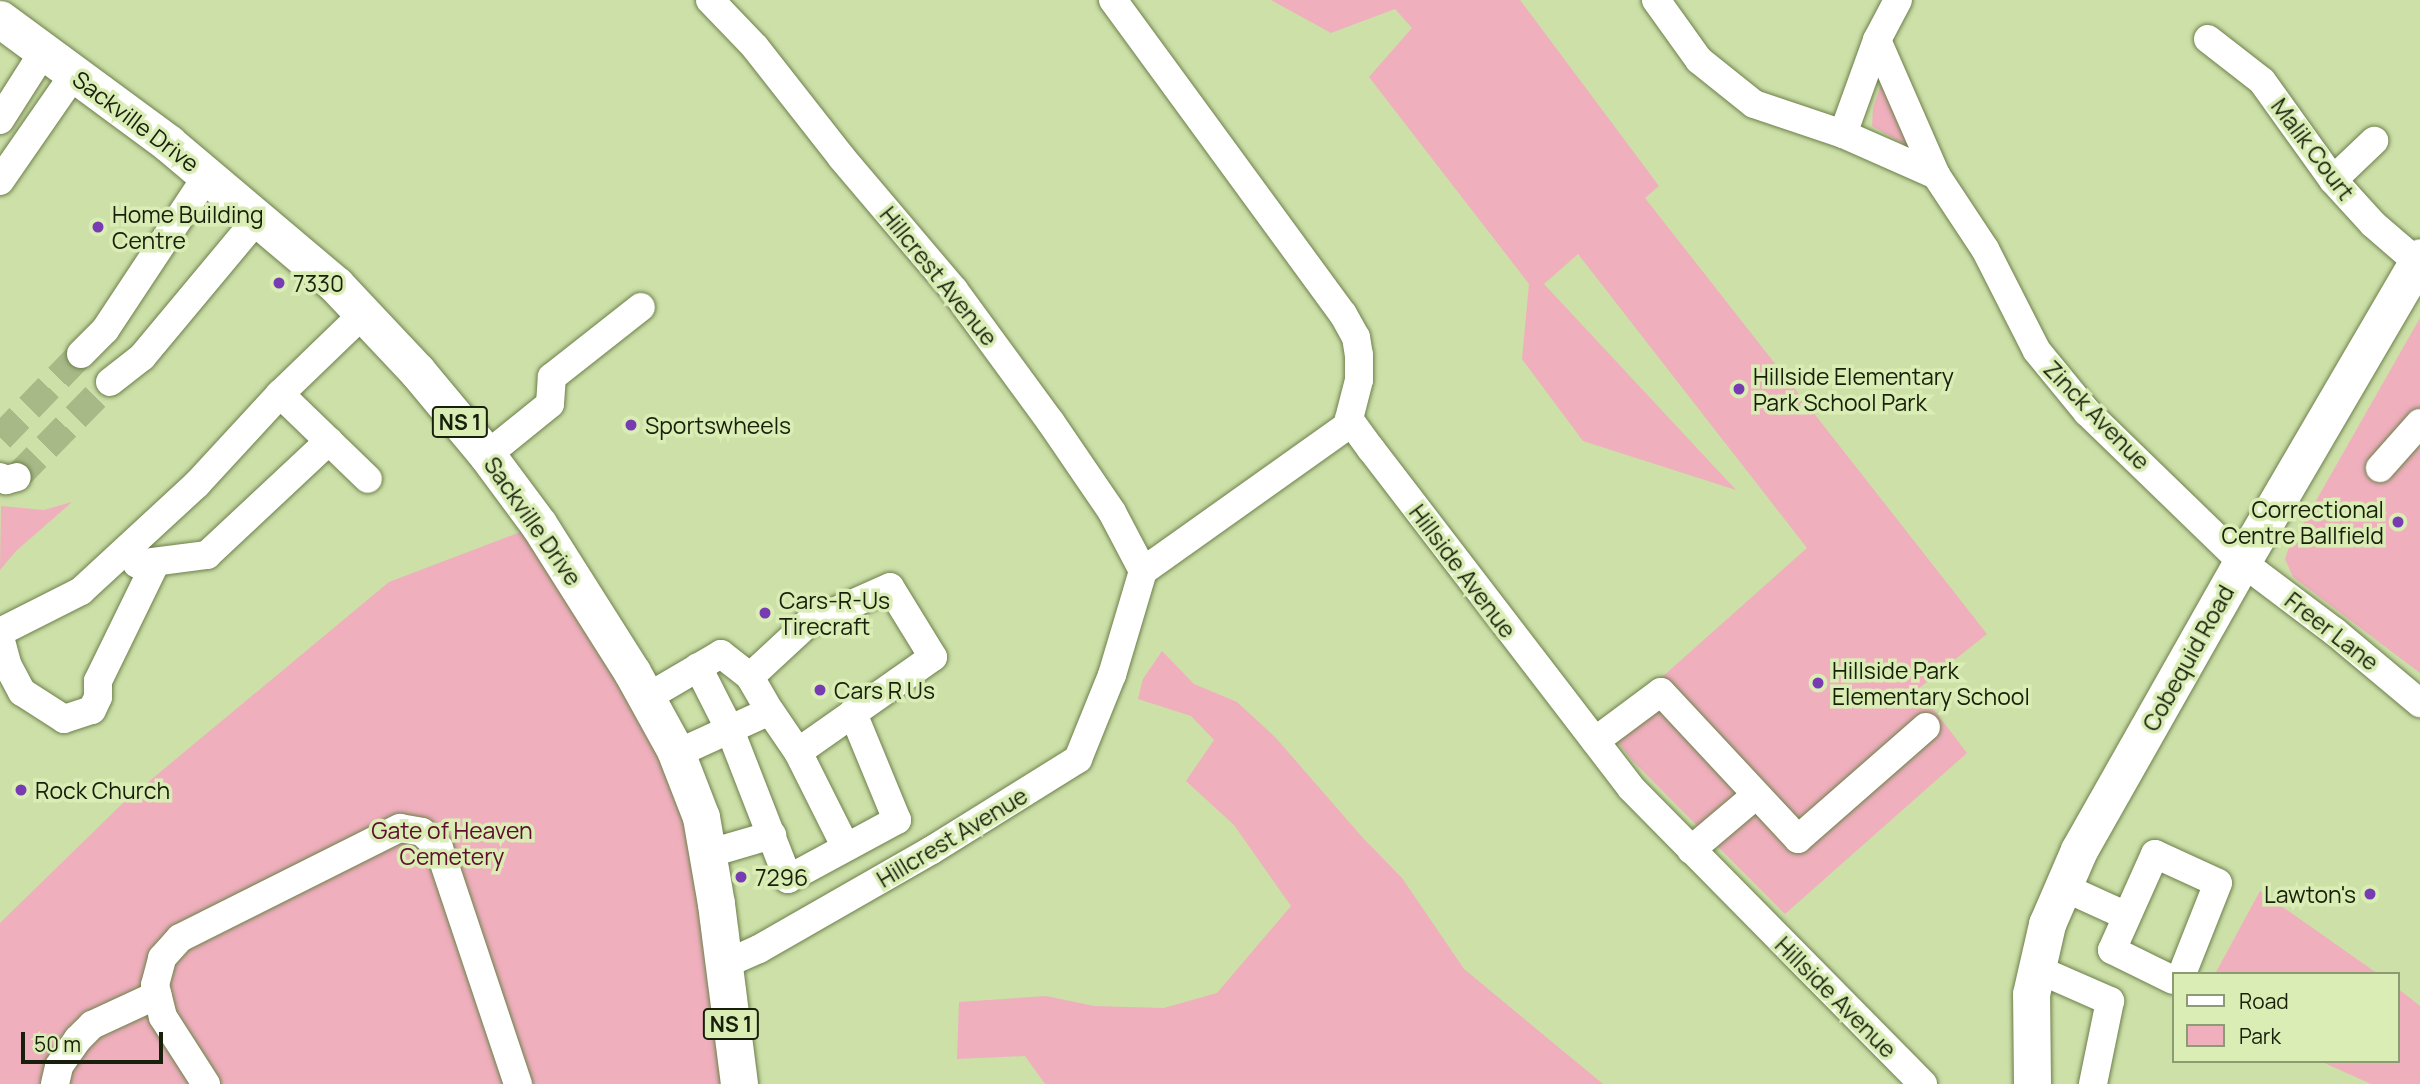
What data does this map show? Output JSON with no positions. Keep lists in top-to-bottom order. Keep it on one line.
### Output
{"streets":{"main road":["Sackville Drive","NS 1","Cobequid Road"],"street":["Malik Court","Hillcrest Avenue","Zinck Avenue","Hillside Avenue","Freer Lane"]},"crossings":[["Sackville Drive","Hillcrest Avenue"],["Malik Court","Cobequid Road"],["Zinck Avenue","Freer Lane"],["Zinck Avenue","Cobequid Road"],["Freer Lane","Cobequid Road"]],"parks":["Gate of Heaven Cemetery"],"places":["Home Building Centre","7330","Hillside Elementary Park School Park","Sportswheels","Correctional Centre Ballfield","Cars-R-Us Tirecraft","Hillside Park Elementary School","Cars R Us","Rock Church","7296","Lawton's"],"legend":["Road","Park"],"scale_bar":"50 m"}
